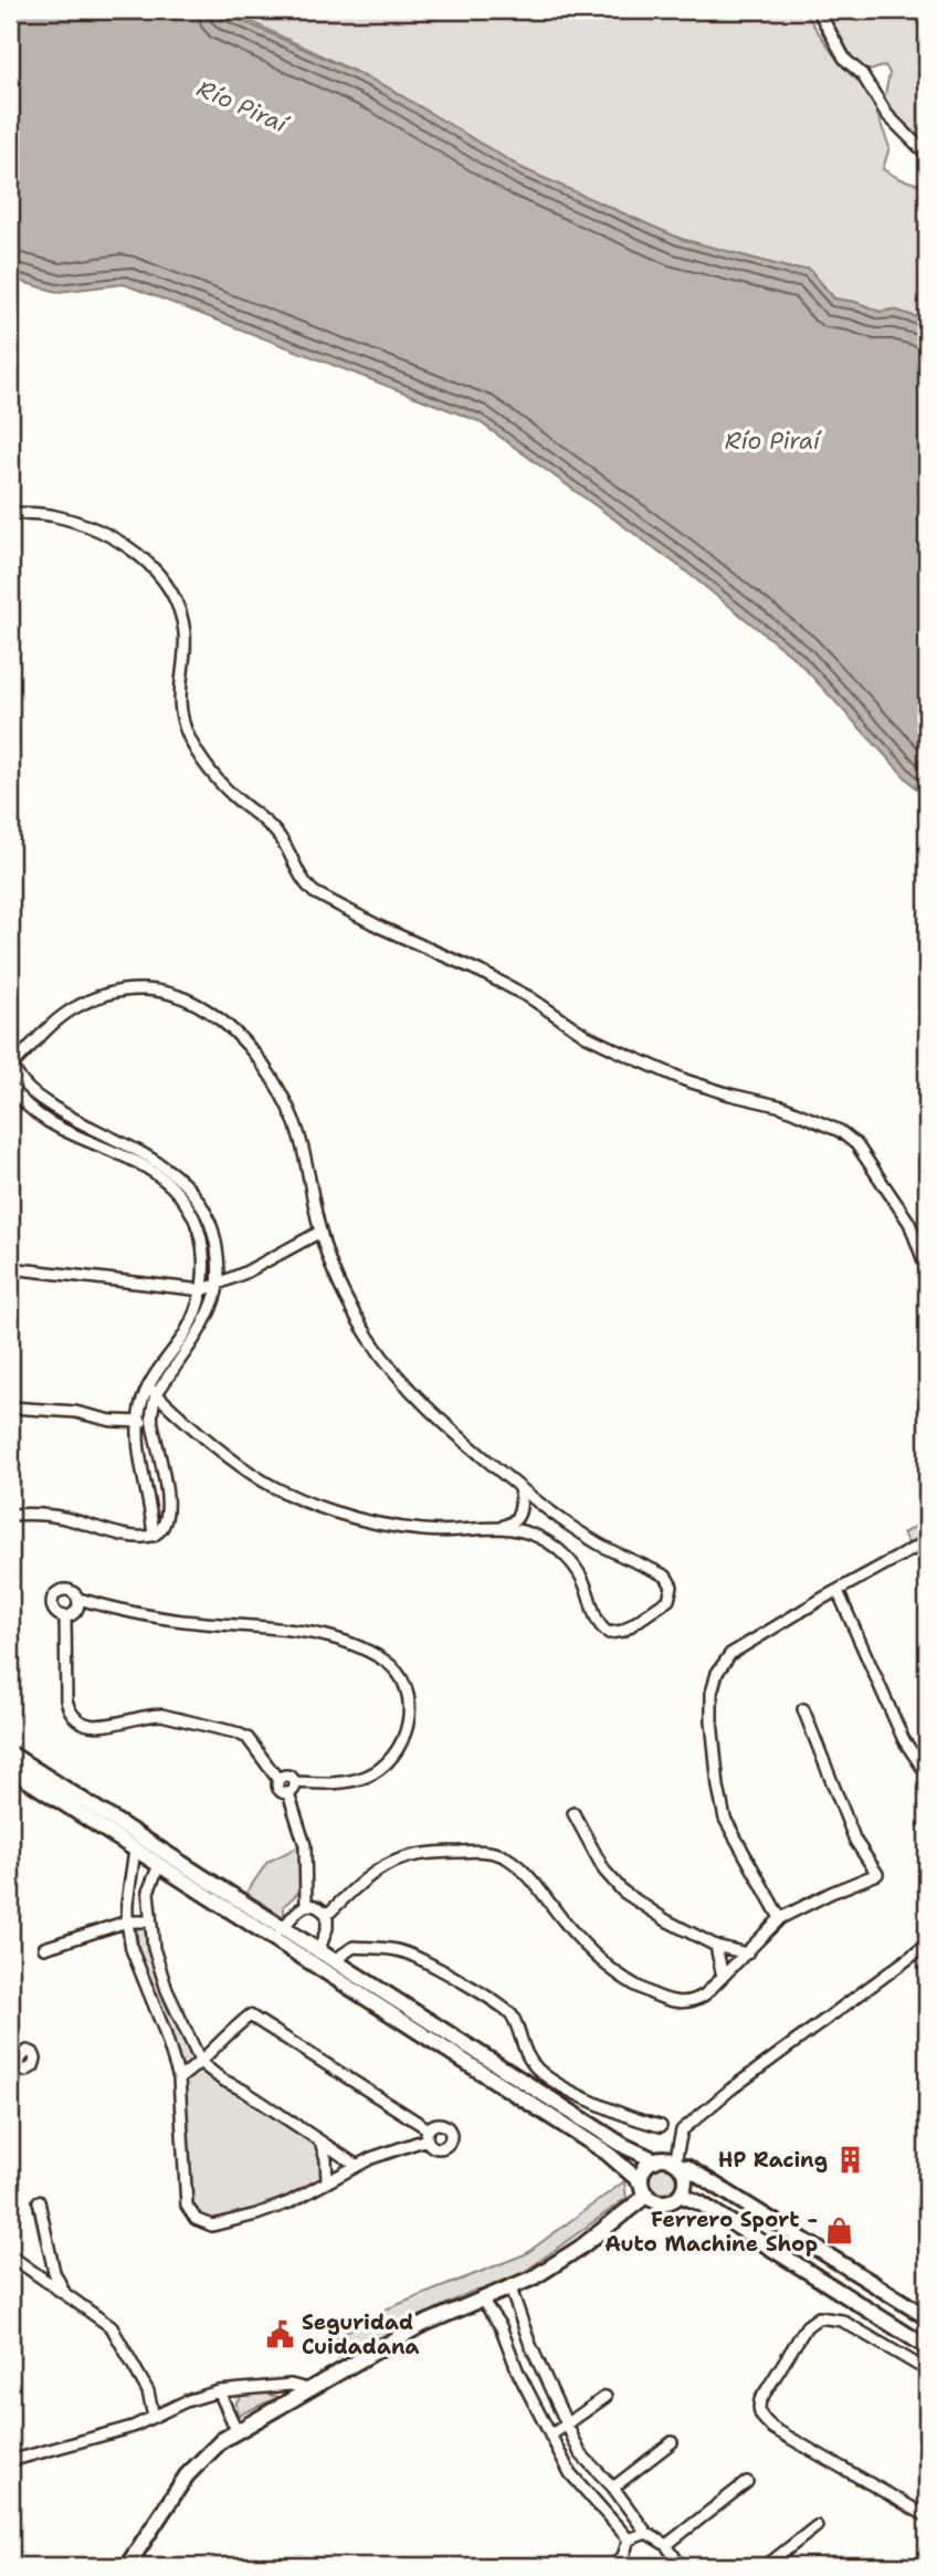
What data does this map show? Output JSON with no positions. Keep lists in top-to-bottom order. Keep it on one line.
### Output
{"water":["Río Piraí"],"places":{"building":["HP Racing"],"shop":["Ferrero Sport - Auto Machine Shop"],"public building":["Seguridad Cuidadana"]}}
